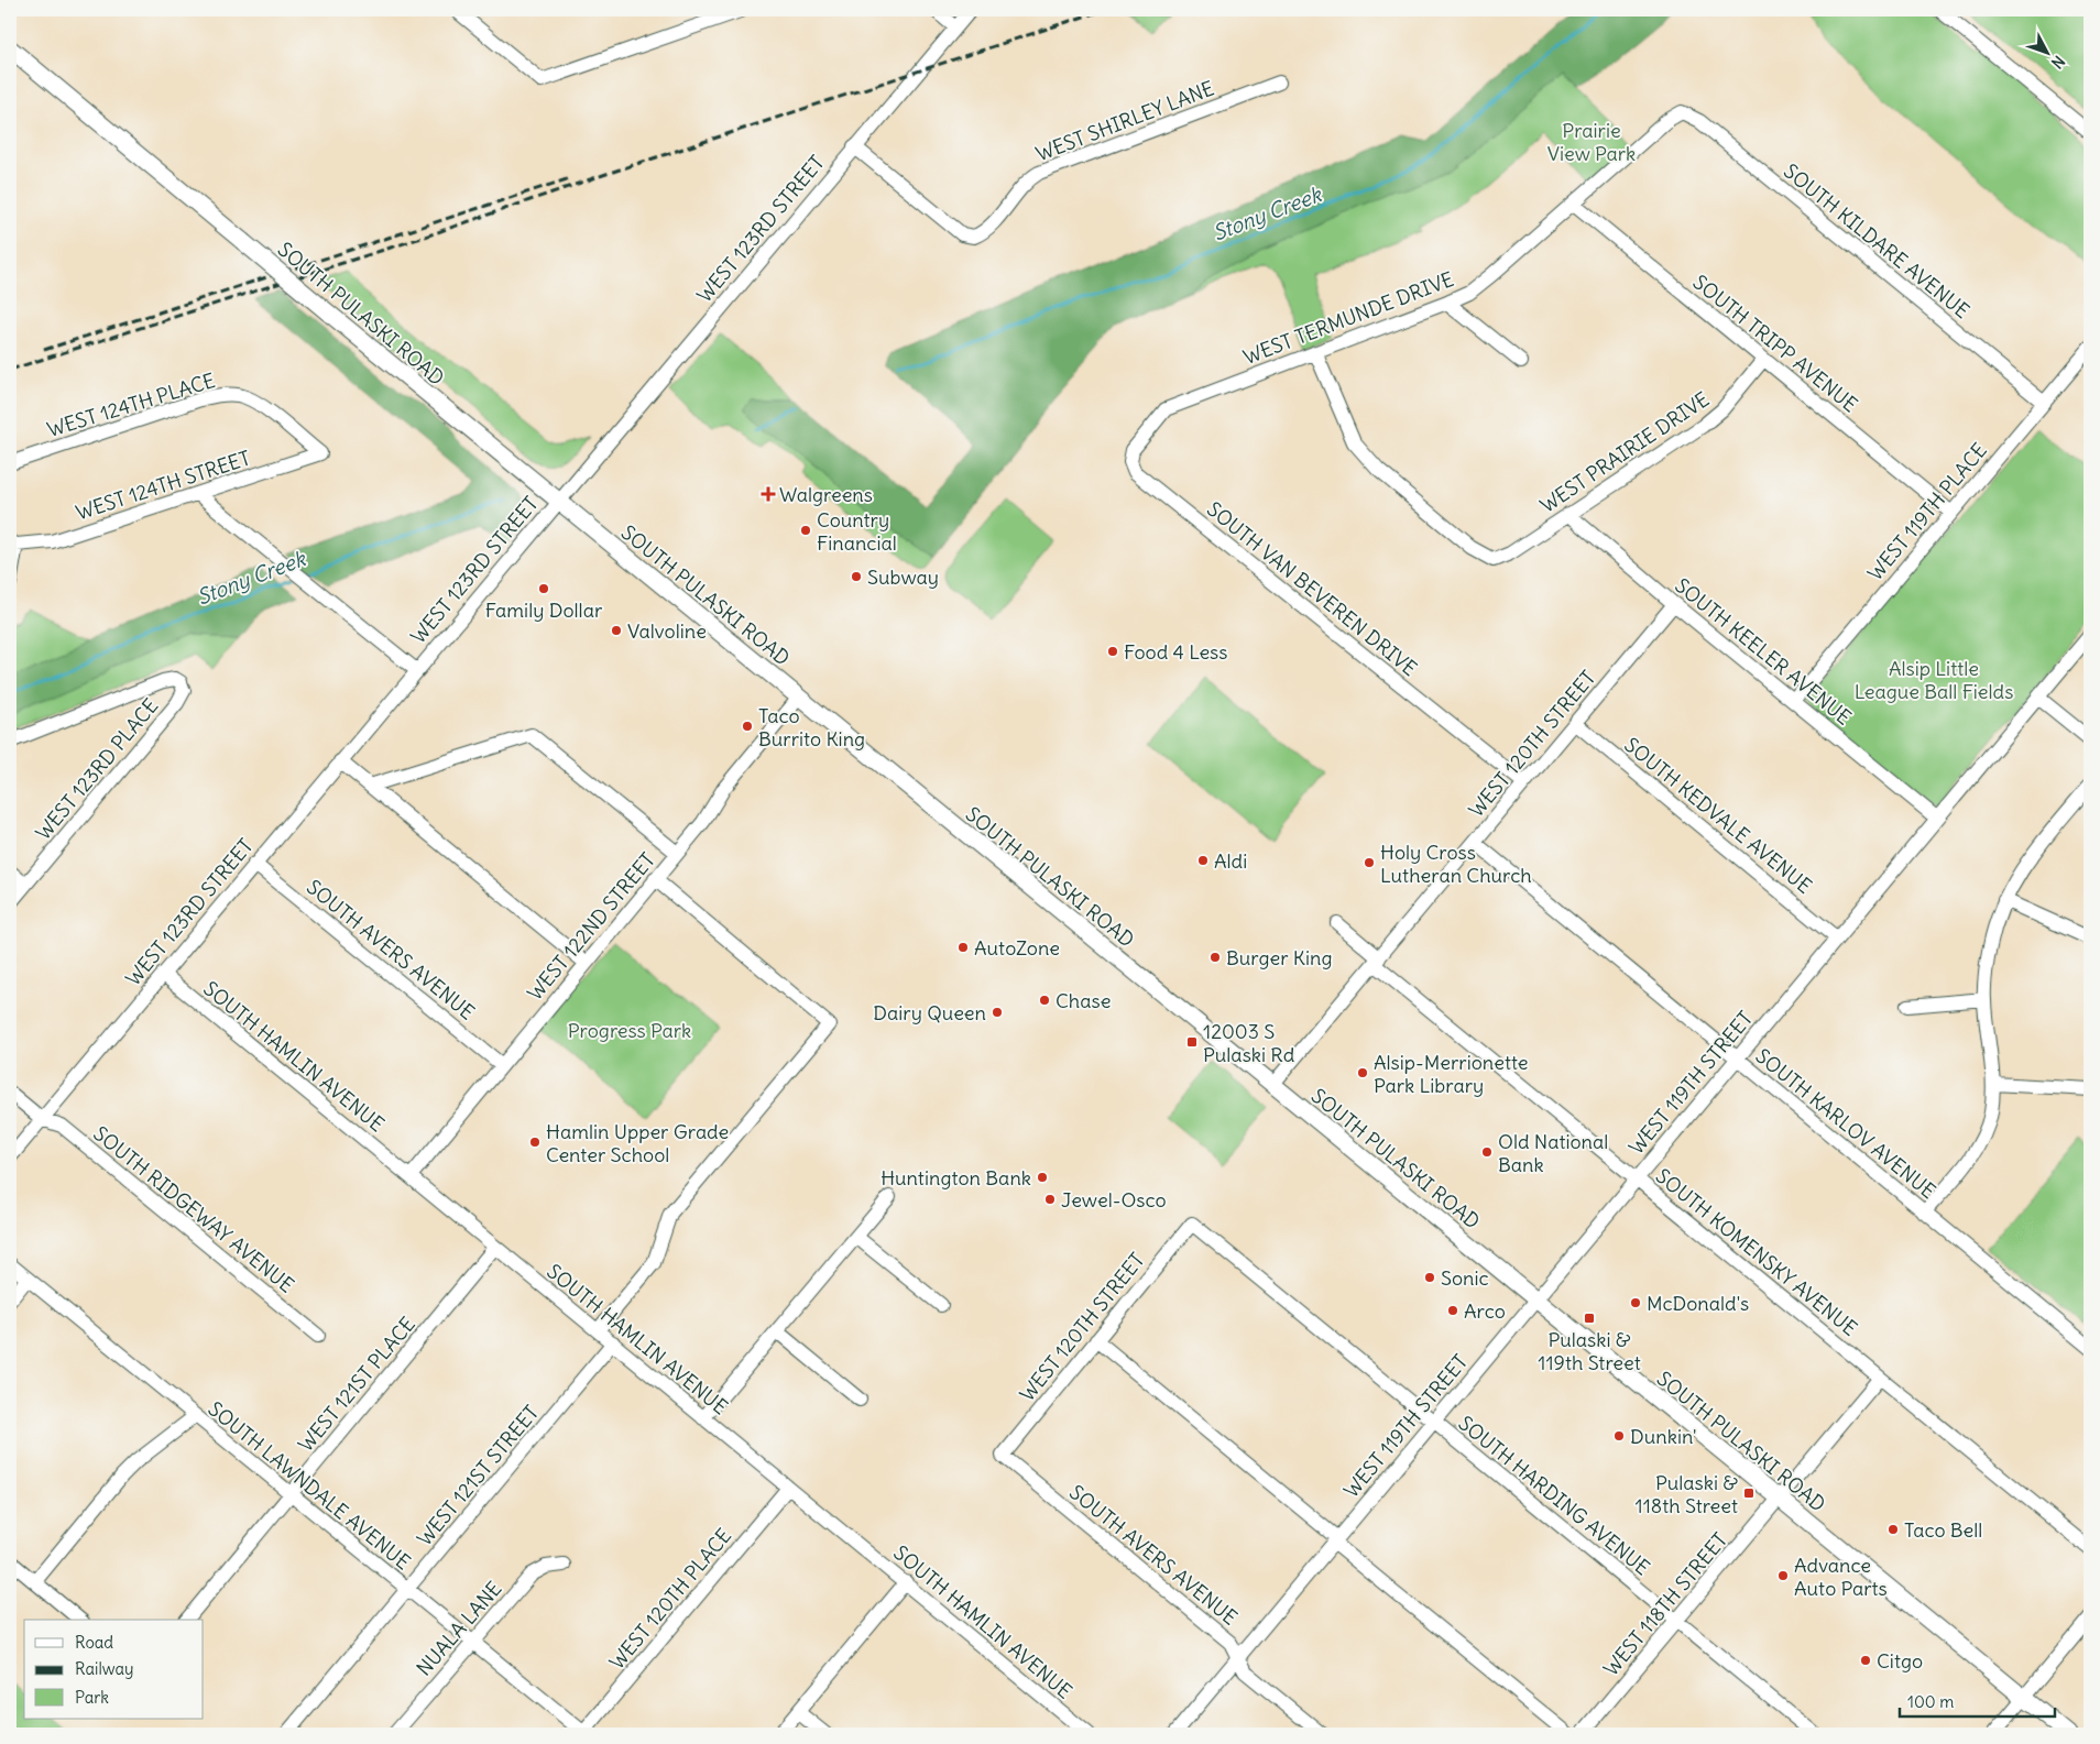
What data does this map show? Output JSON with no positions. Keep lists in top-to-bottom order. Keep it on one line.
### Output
{"streets":{"main road":["SOUTH PULASKI ROAD"],"street":["WEST SHIRLEY LANE","WEST 123RD STREET","SOUTH KILDARE AVENUE","WEST TERMUNDE DRIVE","SOUTH TRIPP AVENUE","WEST 124TH PLACE","WEST PRAIRIE DRIVE","WEST 124TH STREET","WEST 119TH PLACE","SOUTH VAN BEVEREN DRIVE","SOUTH KEELER AVENUE","WEST 120TH STREET","WEST 123RD PLACE","SOUTH KEDVALE AVENUE","WEST 122ND STREET","SOUTH AVERS AVENUE","SOUTH HAMLIN AVENUE","WEST 119TH STREET","SOUTH KARLOV AVENUE","SOUTH RIDGEWAY AVENUE","SOUTH KOMENSKY AVENUE","WEST 121ST PLACE","WEST 121ST STREET","SOUTH LAWNDALE AVENUE","SOUTH HARDING AVENUE","WEST 120TH PLACE","WEST 118TH STREET","NUALA LANE"]},"crossings":[["WEST SHIRLEY LANE","WEST 123RD STREET"],["WEST 123RD STREET","SOUTH PULASKI ROAD"],["WEST 123RD STREET","SOUTH AVERS AVENUE"],["WEST 123RD STREET","SOUTH HAMLIN AVENUE"],["WEST 123RD STREET","SOUTH RIDGEWAY AVENUE"],["SOUTH KILDARE AVENUE","WEST TERMUNDE DRIVE"],["SOUTH KILDARE AVENUE","WEST 119TH PLACE"],["SOUTH PULASKI ROAD","WEST 120TH STREET"],["SOUTH PULASKI ROAD","WEST 122ND STREET"],["SOUTH PULASKI ROAD","WEST 119TH STREET"],["SOUTH PULASKI ROAD","WEST 118TH STREET"],["WEST TERMUNDE DRIVE","SOUTH TRIPP AVENUE"],["WEST TERMUNDE DRIVE","WEST PRAIRIE DRIVE"],["WEST TERMUNDE DRIVE","SOUTH VAN BEVEREN DRIVE"],["SOUTH TRIPP AVENUE","WEST PRAIRIE DRIVE"],["SOUTH TRIPP AVENUE","WEST 119TH PLACE"],["WEST 124TH PLACE","WEST 124TH STREET"],["WEST PRAIRIE DRIVE","SOUTH KEELER AVENUE"],["WEST 119TH PLACE","SOUTH KEELER AVENUE"],["SOUTH VAN BEVEREN DRIVE","WEST 120TH STREET"],["SOUTH KEELER AVENUE","WEST 120TH STREET"],["SOUTH KEELER AVENUE","WEST 119TH STREET"],["WEST 120TH STREET","SOUTH KEDVALE AVENUE"],["WEST 120TH STREET","SOUTH AVERS AVENUE"],["WEST 120TH STREET","SOUTH KARLOV AVENUE"],["WEST 120TH STREET","SOUTH KOMENSKY AVENUE"],["WEST 120TH STREET","SOUTH HARDING AVENUE"],["SOUTH KEDVALE AVENUE","WEST 119TH STREET"],["WEST 122ND STREET","SOUTH AVERS AVENUE"],["WEST 122ND STREET","SOUTH HAMLIN AVENUE"],["SOUTH AVERS AVENUE","WEST 119TH STREET"],["SOUTH HAMLIN AVENUE","WEST 121ST PLACE"],["SOUTH HAMLIN AVENUE","WEST 121ST STREET"],["SOUTH HAMLIN AVENUE","WEST 120TH PLACE"],["WEST 119TH STREET","SOUTH KARLOV AVENUE"],["WEST 119TH STREET","SOUTH KOMENSKY AVENUE"],["WEST 119TH STREET","SOUTH HARDING AVENUE"],["SOUTH KOMENSKY AVENUE","WEST 118TH STREET"],["WEST 121ST PLACE","SOUTH LAWNDALE AVENUE"],["WEST 121ST STREET","SOUTH LAWNDALE AVENUE"],["SOUTH LAWNDALE AVENUE","WEST 120TH PLACE"],["SOUTH LAWNDALE AVENUE","NUALA LANE"],["SOUTH HARDING AVENUE","WEST 118TH STREET"]],"water":["Stony Creek"],"parks":["Prairie View Park","Alsip Little League Ball Fields","Progress Park"],"places":{"health":["Walgreens"],"other":["Country Financial","Subway","Family Dollar","Valvoline","Food 4 Less","Taco Burrito King","Aldi","Holy Cross Lutheran Church","AutoZone","Burger King","Chase","Dairy Queen","Alsip-Merrionette Park Library","Hamlin Upper Grade Center School","Old National Bank","Huntington Bank","Jewel-Osco","Sonic","McDonald's","Arco","Dunkin'","Taco Bell","Advance Auto Parts","Citgo"],"transit":["12003 S Pulaski Rd","Pulaski & 119th Street","Pulaski & 118th Street"]},"legend":["Road","Railway","Park"],"scale_bar":"100 m","north":"bottom right"}
